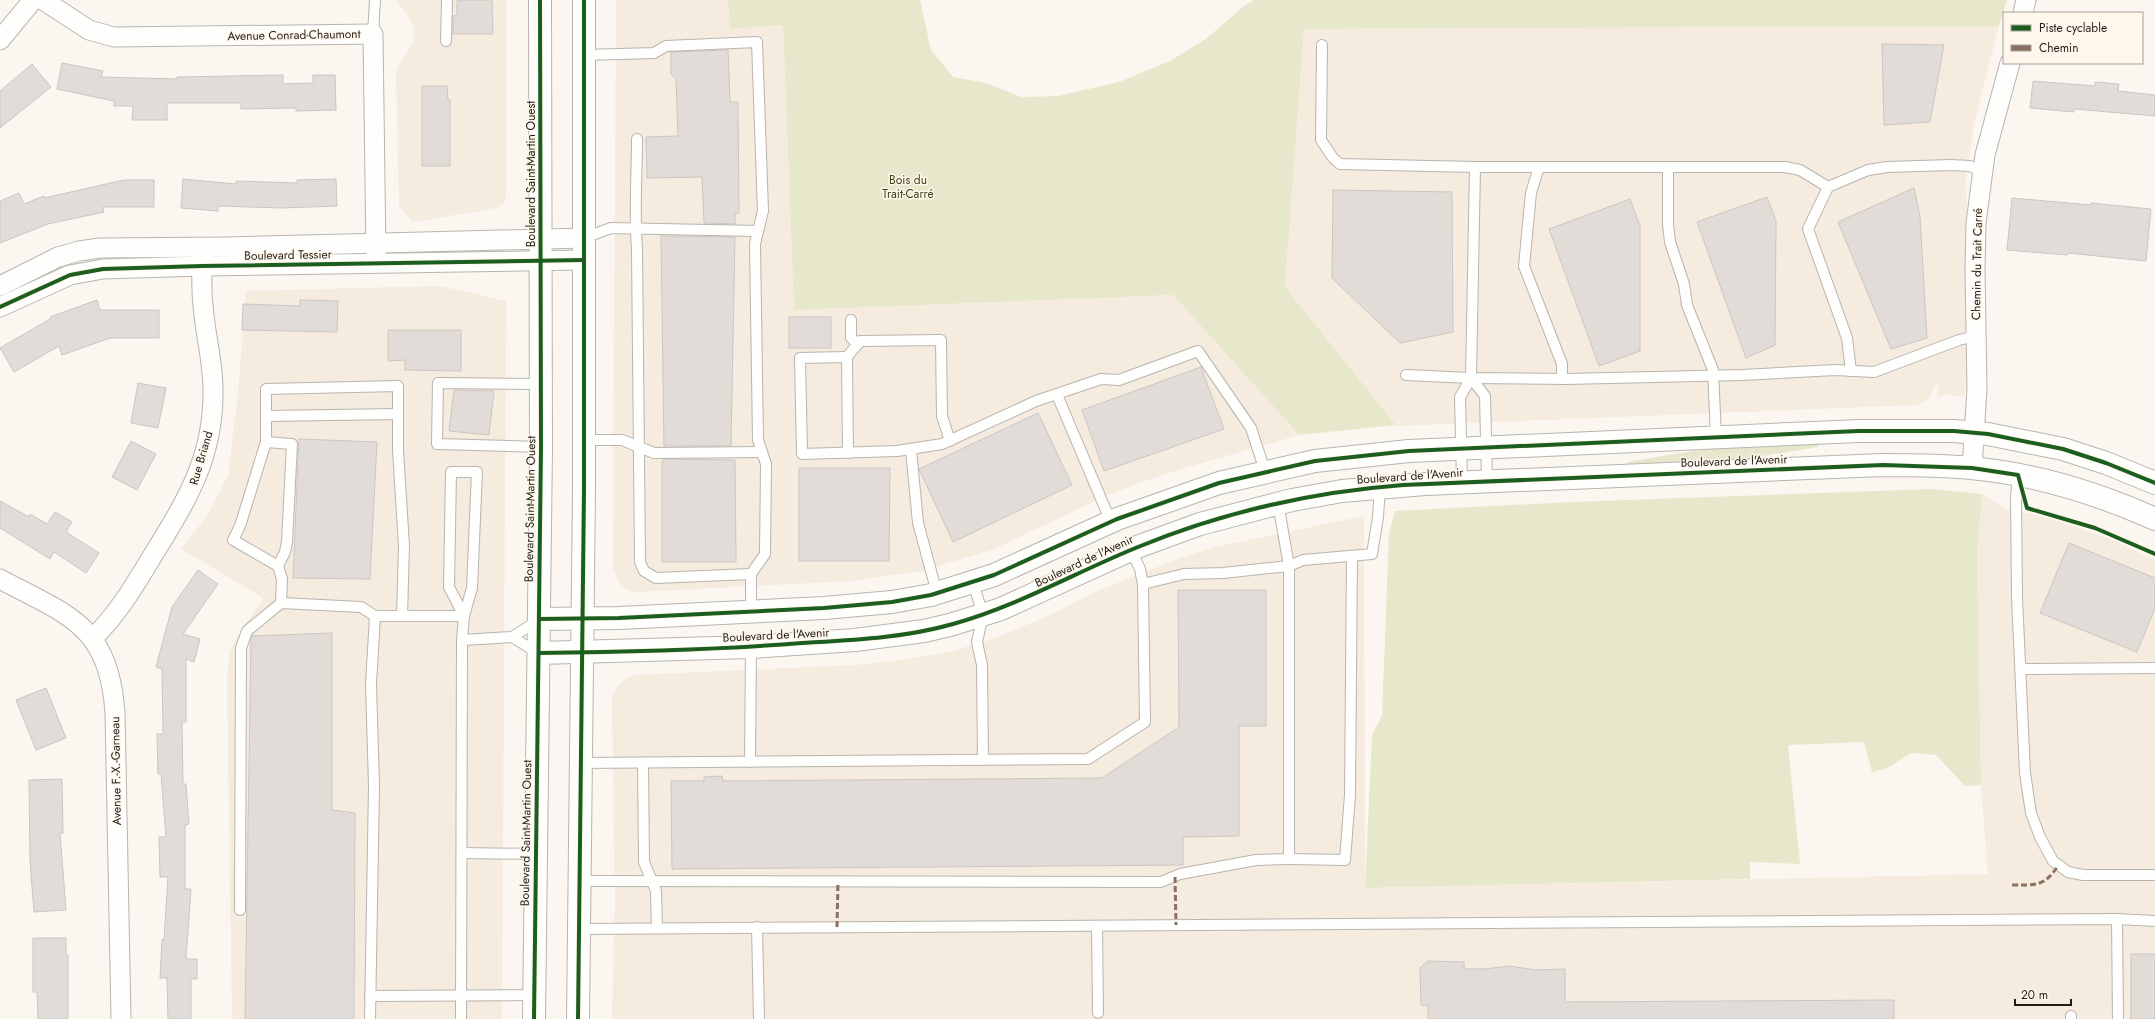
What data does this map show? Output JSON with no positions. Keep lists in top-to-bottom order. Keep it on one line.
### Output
{"streets":{"street":["Avenue Conrad-Chaumont","Boulevard Saint-Martin Ouest","Boulevard Tessier","Chemin du Trait Carré","Rue Briand","Boulevard de l'Avenir","Avenue F.-X.-Garneau"]},"crossings":[["Avenue Conrad-Chaumont","Boulevard Tessier"],["Boulevard Saint-Martin Ouest","Boulevard Tessier"],["Boulevard Saint-Martin Ouest","Boulevard de l'Avenir"],["Boulevard Tessier","Rue Briand"],["Chemin du Trait Carré","Boulevard de l'Avenir"],["Rue Briand","Avenue F.-X.-Garneau"]],"parks":["Bois du Trait-Carré"],"legend":["Piste cyclable","Chemin"],"scale_bar":"20 m"}
